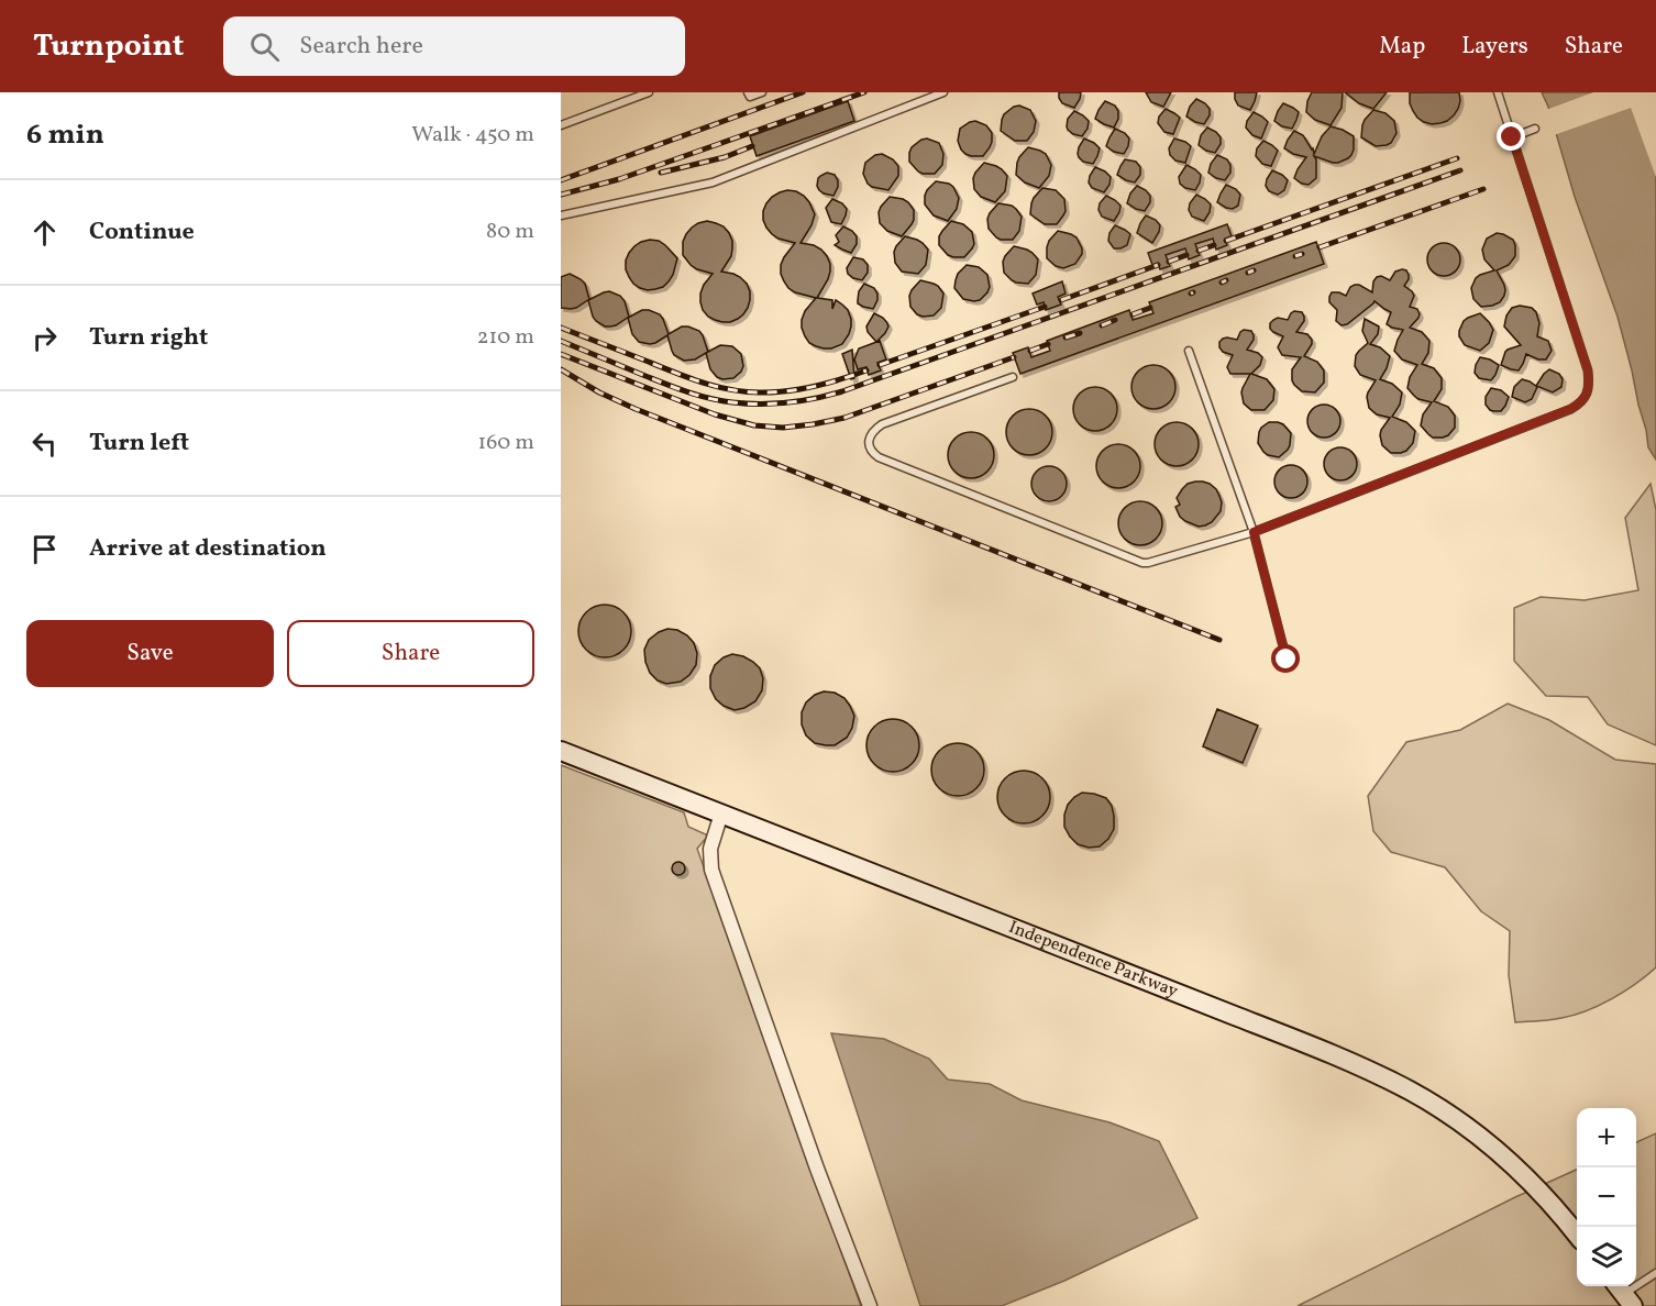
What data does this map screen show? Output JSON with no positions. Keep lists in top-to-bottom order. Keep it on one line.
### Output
{"streets":{"main road":["Independence Parkway"]},"page":{"header":"Turnpoint","search":"Search here","nav":["Map","Layers","Share"],"heading":["6 min","Walk · 450 m"],"list":[["Continue","80 m"],["Turn right","210 m"],["Turn left","160 m"],"Arrive at destination"],"buttons":["Save","Share"],"map_buttons":["+","−"]}}
